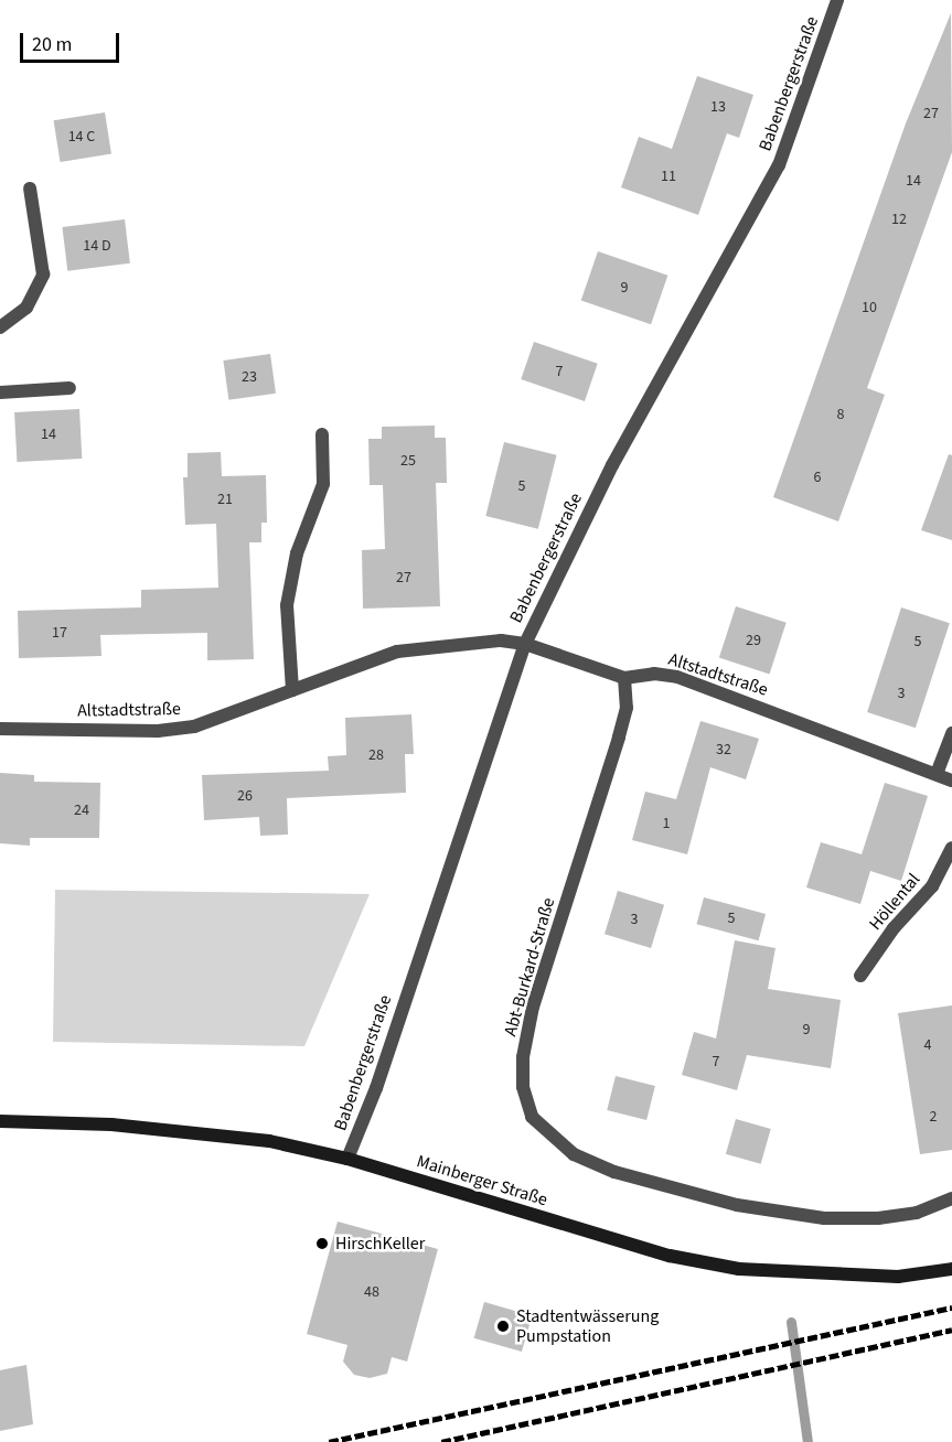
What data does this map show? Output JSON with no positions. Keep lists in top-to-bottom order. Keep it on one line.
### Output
{"streets":{"main road":["Mainberger Straße"],"street":["Babenbergerstraße","Altstadtstraße","Höllental","Abt-Burkard-Straße"]},"crossings":[["Babenbergerstraße","Altstadtstraße"],["Babenbergerstraße","Mainberger Straße"],["Altstadtstraße","Abt-Burkard-Straße"]],"places":["HirschKeller","Stadtentwässerung Pumpstation"],"house_numbers":["13","27","14 C","11","14","12","14 D","9","10","7","23","8","14","25","6","5","21","27","17","29","5","3","32","28","26","24","1","5","3","9","4","7","2","48"],"scale_bar":"20 m"}
